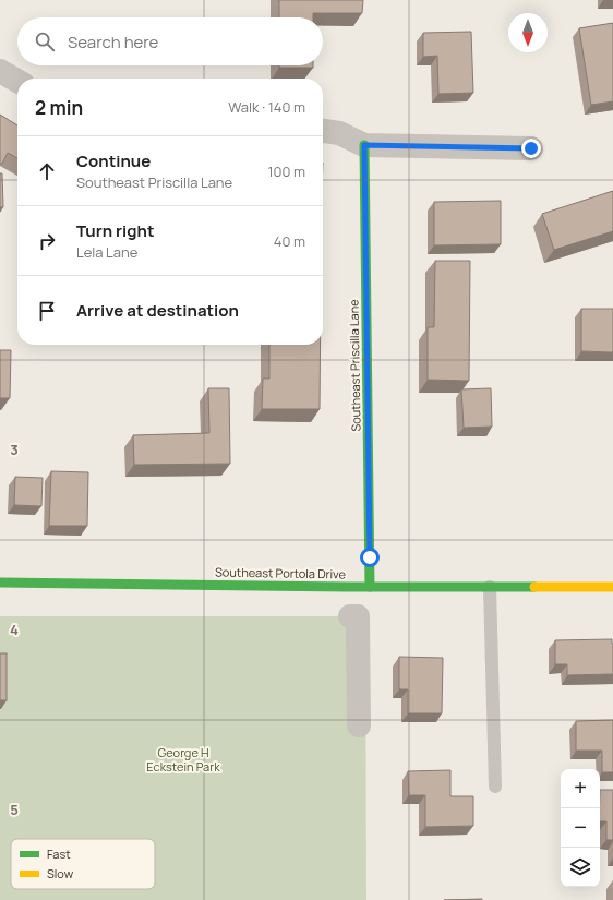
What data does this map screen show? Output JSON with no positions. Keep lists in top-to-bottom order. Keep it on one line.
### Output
{"streets":{"street":["Southeast Priscilla Lane","Southeast Portola Drive"]},"crossings":[["Southeast Priscilla Lane","Southeast Portola Drive"]],"parks":["George H Eckstein Park"],"legend":["Fast","Slow"],"north":"bottom","page":{"search":"Search here","heading":["2 min","Walk · 140 m"],"list":[["Continue","Southeast Priscilla Lane","100 m"],["Turn right","Lela Lane","40 m"],"Arrive at destination"],"map_buttons":["+","−"]},"grid":{"rows":["3","4","5"]}}
